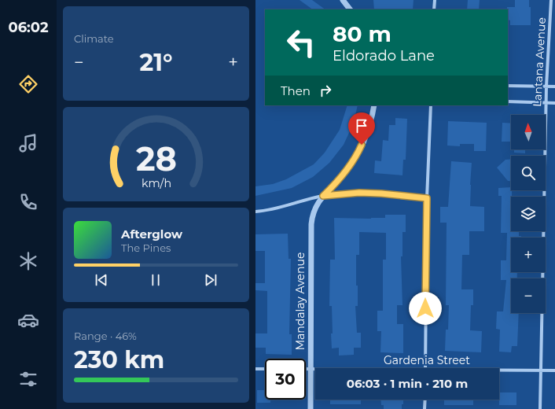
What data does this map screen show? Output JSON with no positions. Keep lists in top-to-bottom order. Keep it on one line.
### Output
{"streets":{"street":["Lantana Avenue","Mandalay Avenue","Gardenia Street"]},"crossings":[["Lantana Avenue","Gardenia Street"],["Mandalay Avenue","Gardenia Street"]],"north":"top","page":{"tabs":"06:02","tile":["Climate",["Range · 46%","230 km"]],"turn":["80 m","Eldorado Lane"],"heat":["−","21°","+"],"then":"Then","map_buttons":["+","−"],"song":["Afterglow","The Pines"],"limit":"30","trip":"06:03 · 1 min · 210 m","gauge":["28","km/h"]}}
